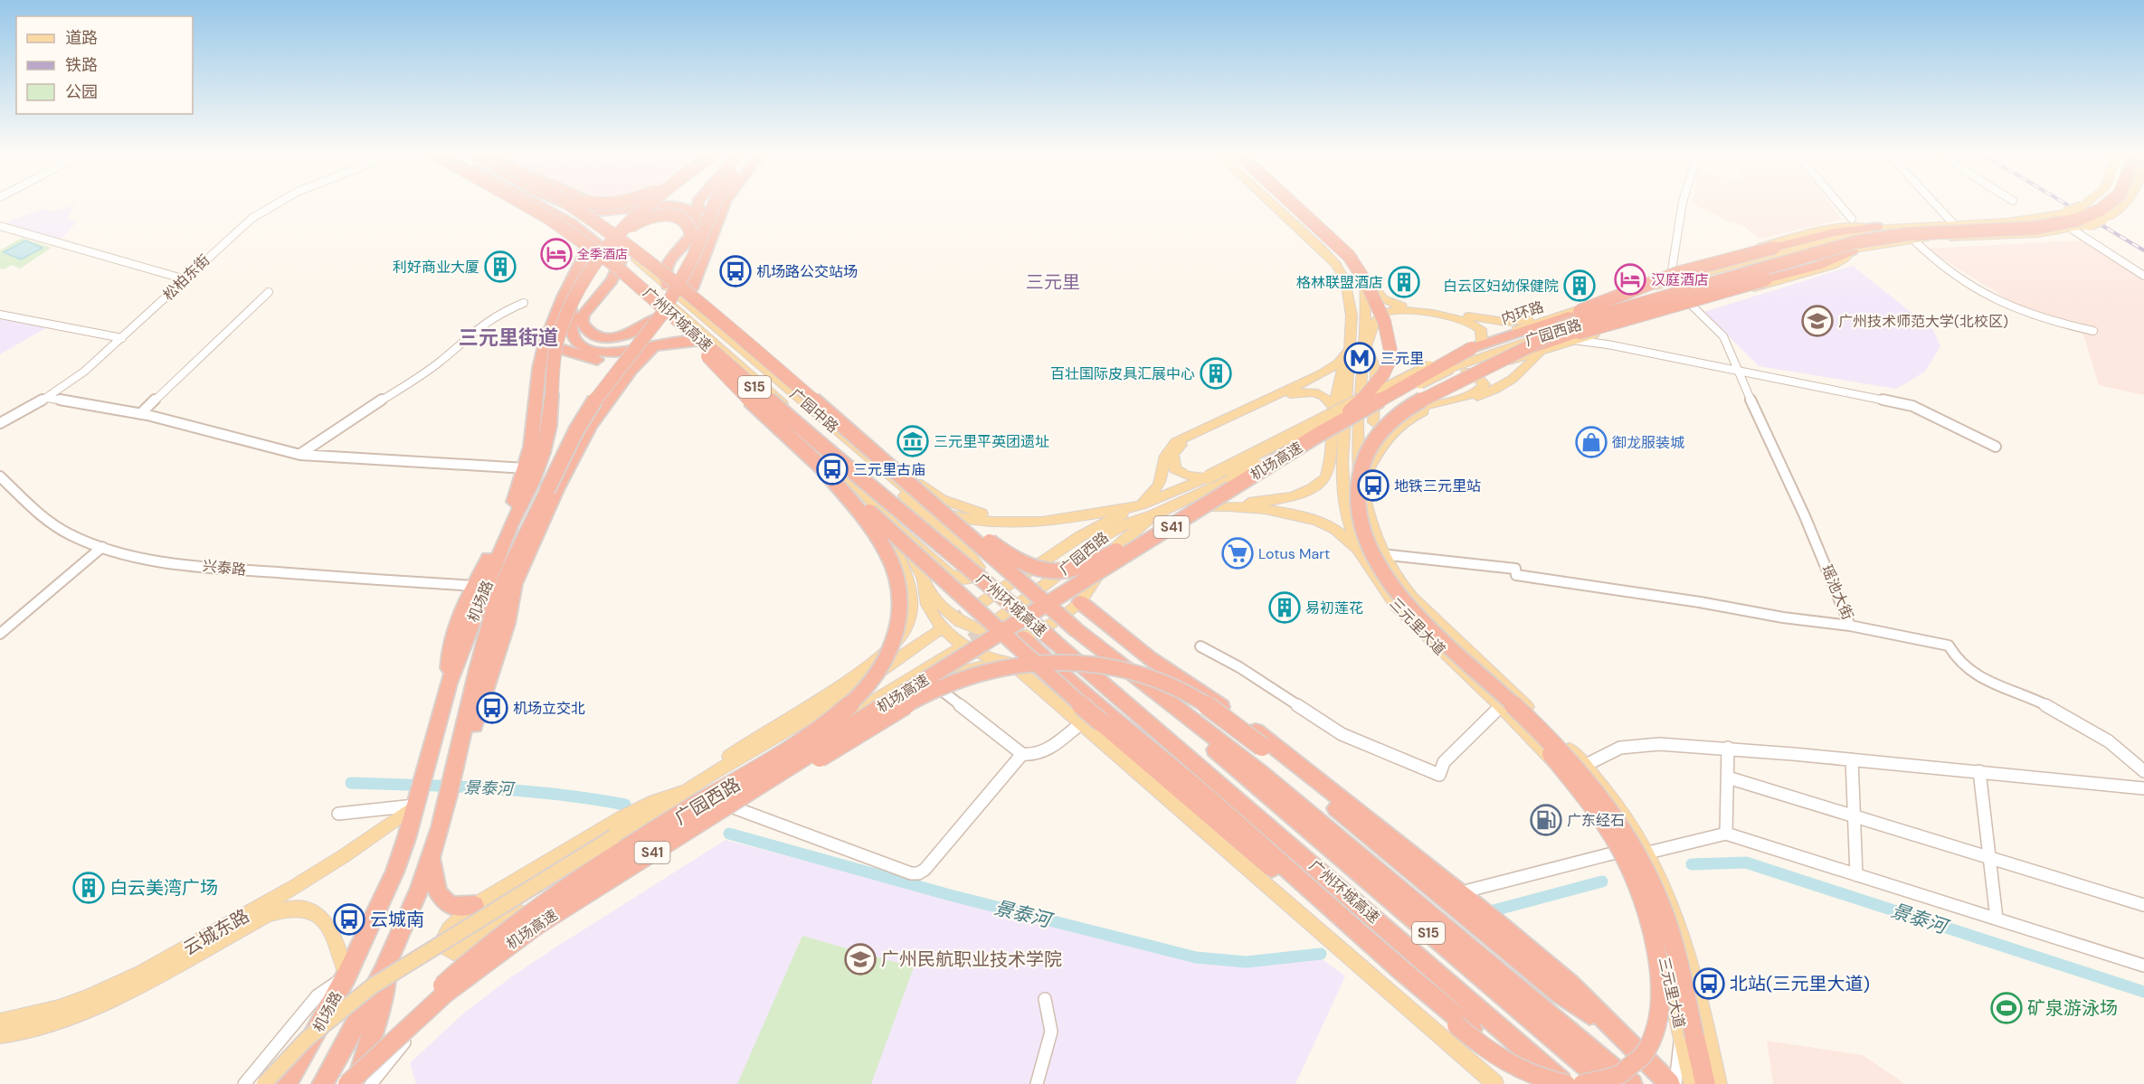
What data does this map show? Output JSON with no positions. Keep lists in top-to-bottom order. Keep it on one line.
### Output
{"streets":{"highway":["内环路","广州环城高速","S15","广园中路","机场高速","S41","机场路"],"main road":["广园西路","三元里大道","云城东路"],"street":["松柏东街","兴泰路","瑶池大街"]},"crossings":[["内环路","广园西路"],["内环路","机场高速"],["广州环城高速","机场路"],["广园西路","广园中路"],["广园西路","机场高速"],["广园西路","瑶池大街"],["广园西路","三元里大道"],["机场路","云城东路"]],"districts":["三元里","三元里街道"],"water":["景泰河"],"places":{"hotel":["全季酒店","汉庭酒店"],"building":["利好商业大厦","格林联盟酒店","白云区妇幼保健院","百壮国际皮具汇展中心","易初莲花","白云美湾广场"],"bus stop":["机场路公交站场","三元里古庙","地铁三元里站","机场立交北","云城南","北站(三元里大道)"],"school or university":["广州技术师范大学(北校区)","广州民航职业技术学院"],"metro station":["三元里"],"museum":["三元里平英团遗址"],"shop":["御龙服装城"],"supermarket":["Lotus Mart"],"fuel station":["广东经石"],"sports":["矿泉游泳场"]},"legend":["道路","铁路","公园"]}
